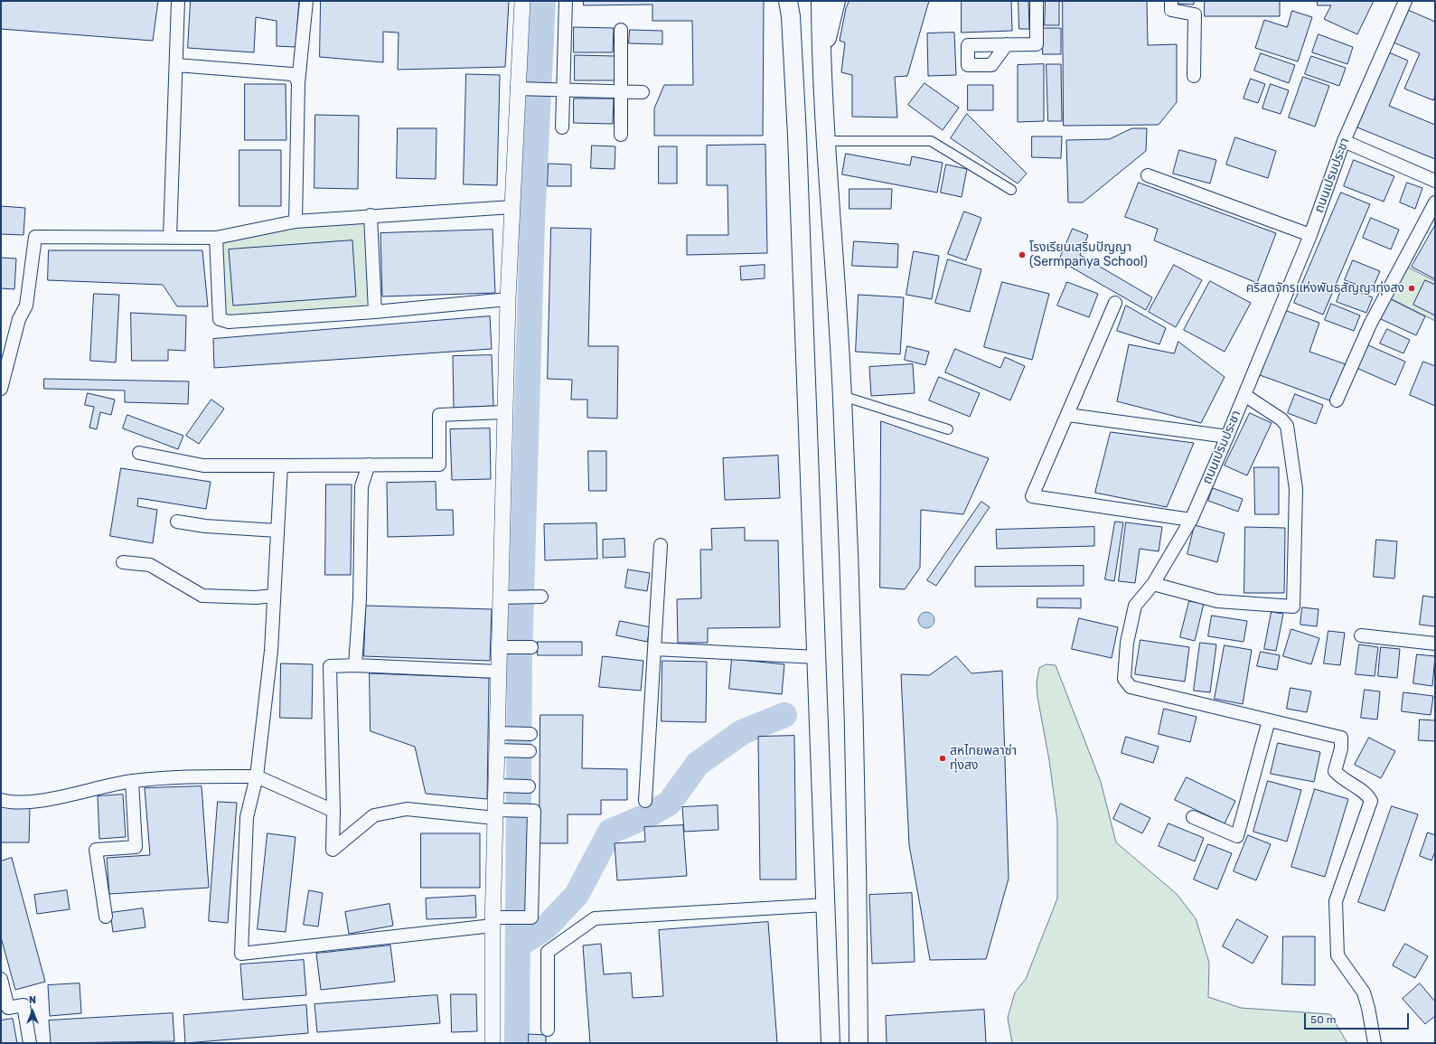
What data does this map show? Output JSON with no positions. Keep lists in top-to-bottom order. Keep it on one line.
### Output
{"streets":{"street":["ถนนเปรมประชา"]},"places":["โรงเรียนเสริมปัญญา (Sermpanya School)","คริสตจักรแห่งพันธสัญญาทุ่งสง","สหไทยพลาซ่า ทุ่งสง"],"scale_bar":"50 m","north":"top"}
